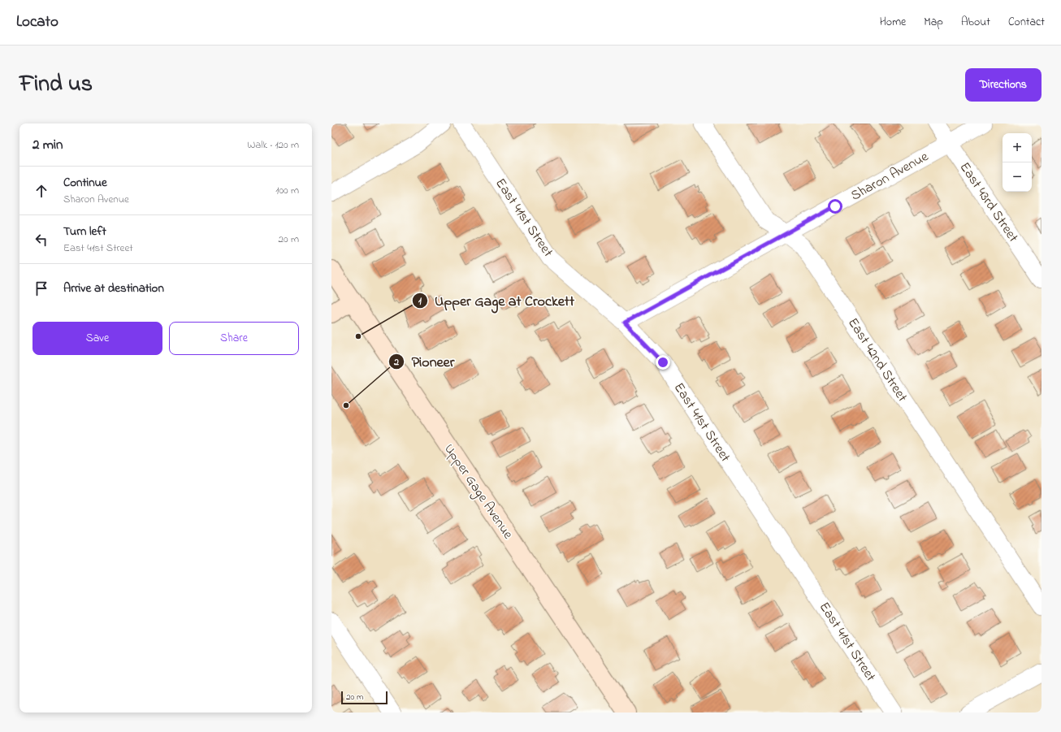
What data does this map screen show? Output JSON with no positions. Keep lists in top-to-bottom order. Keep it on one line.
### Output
{"streets":{"main road":["Upper Gage Avenue"],"street":["Sharon Avenue","East 43rd Street","East 41st Street","East 42nd Street"]},"crossings":[["Sharon Avenue","East 43rd Street"],["Sharon Avenue","East 41st Street"],["Sharon Avenue","East 42nd Street"]],"places":["Upper Gage at Crockett","Pioneer"],"scale_bar":"20 m","page":{"header":"Locato","nav":["Home","Map","About","Contact"],"title":"Find us","buttons":["Directions",["Save","Share"]],"heading":["2 min","Walk · 120 m"],"map_buttons":["+","−"],"list":[["Continue","Sharon Avenue","100 m"],["Turn left","East 41st Street","20 m"],"Arrive at destination"],"scale":"20 m"}}
